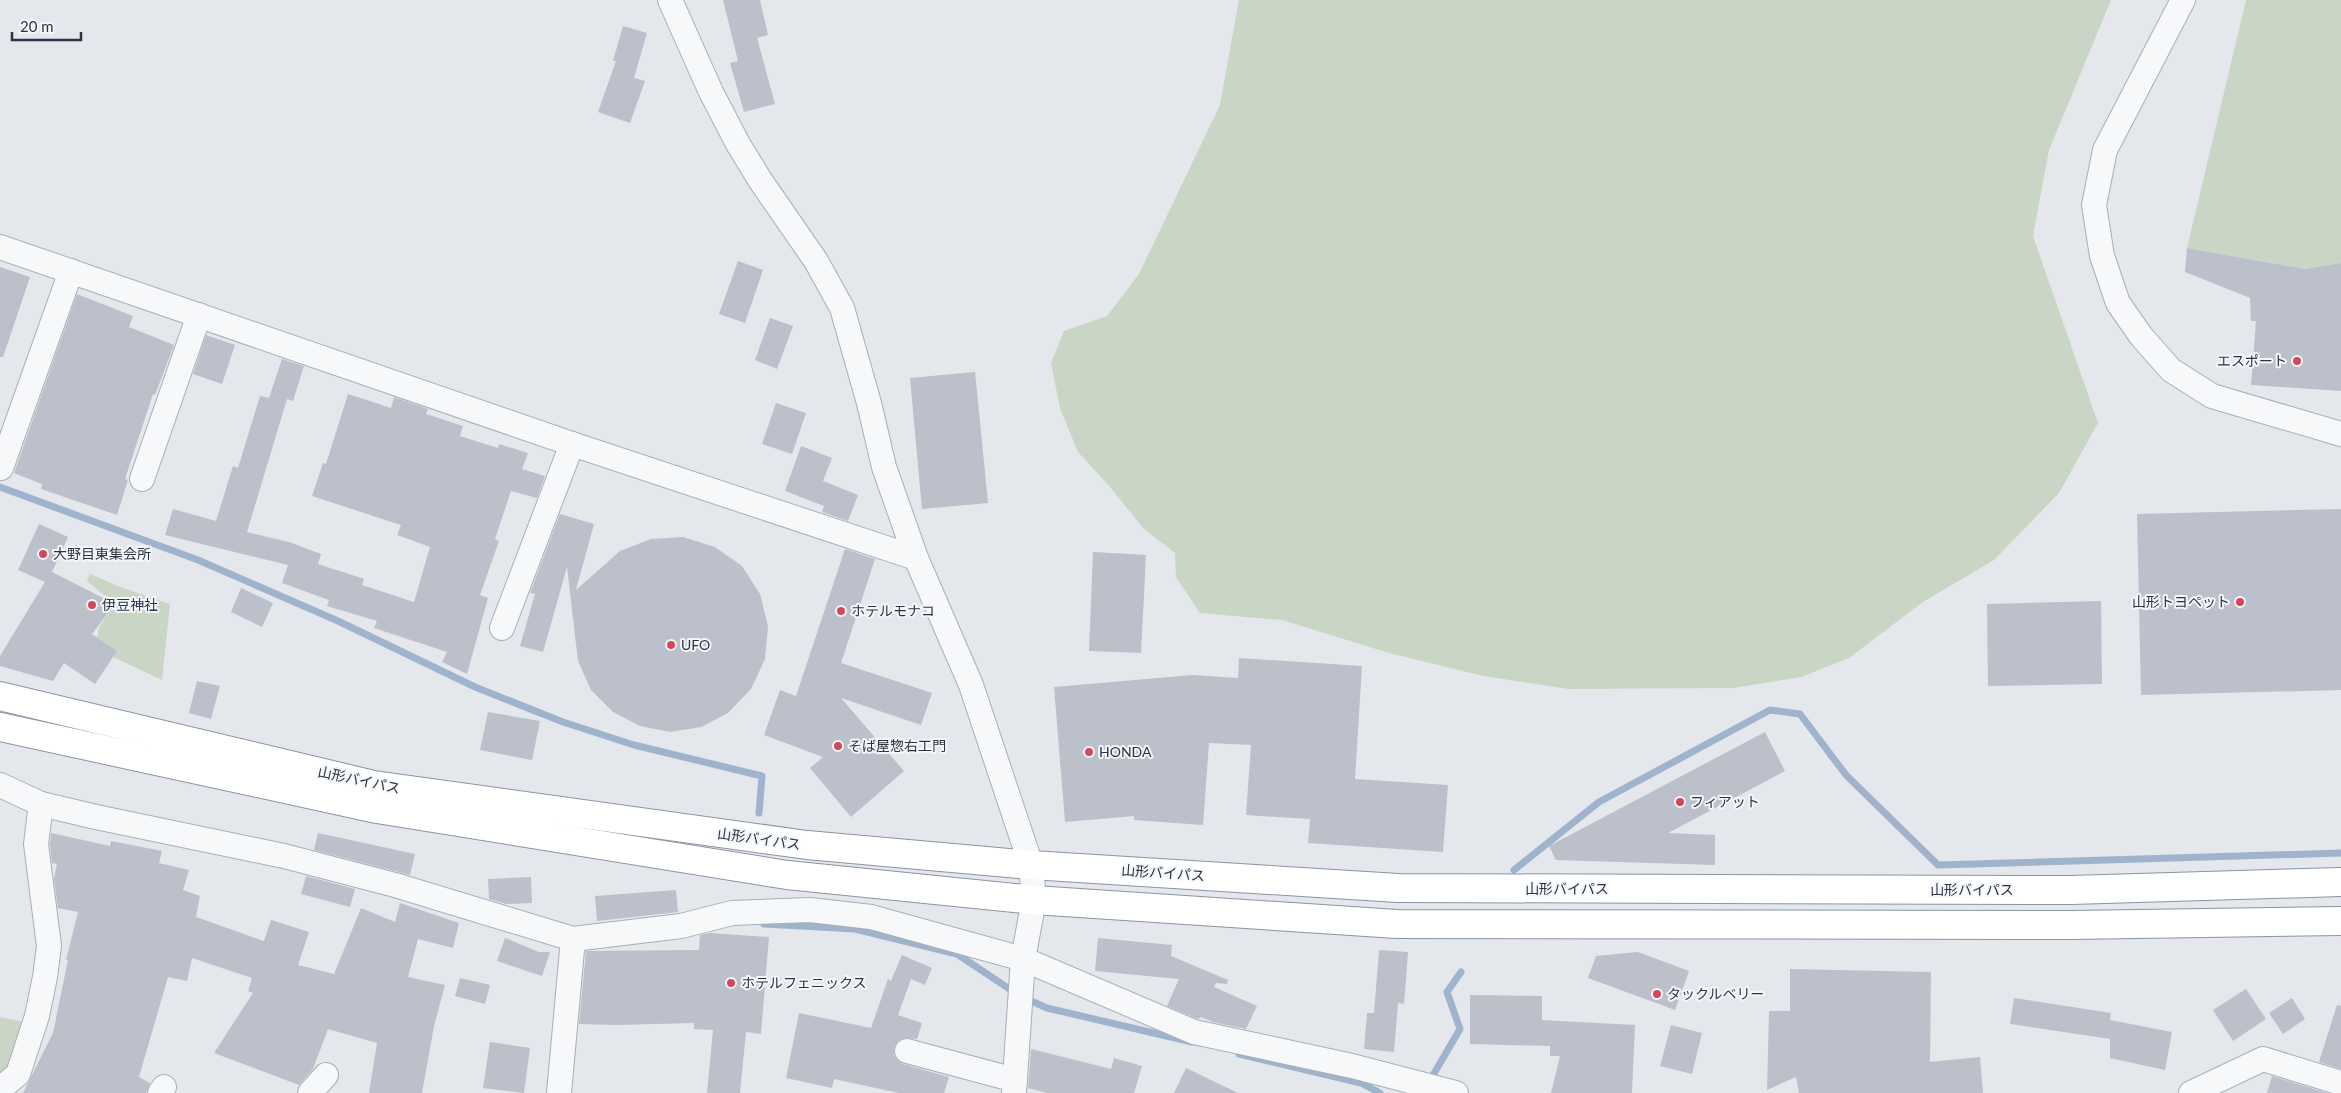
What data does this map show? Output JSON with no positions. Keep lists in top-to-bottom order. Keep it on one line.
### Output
{"streets":{"highway":["山形バイパス"]},"places":["エスポート","大野目東集会所","山形トヨペット","伊豆神社","ホテルモナコ","UFO","そば屋惣右工門","HONDA","フィアット","ホテルフェニックス","タックルベリー"],"scale_bar":"20 m"}
